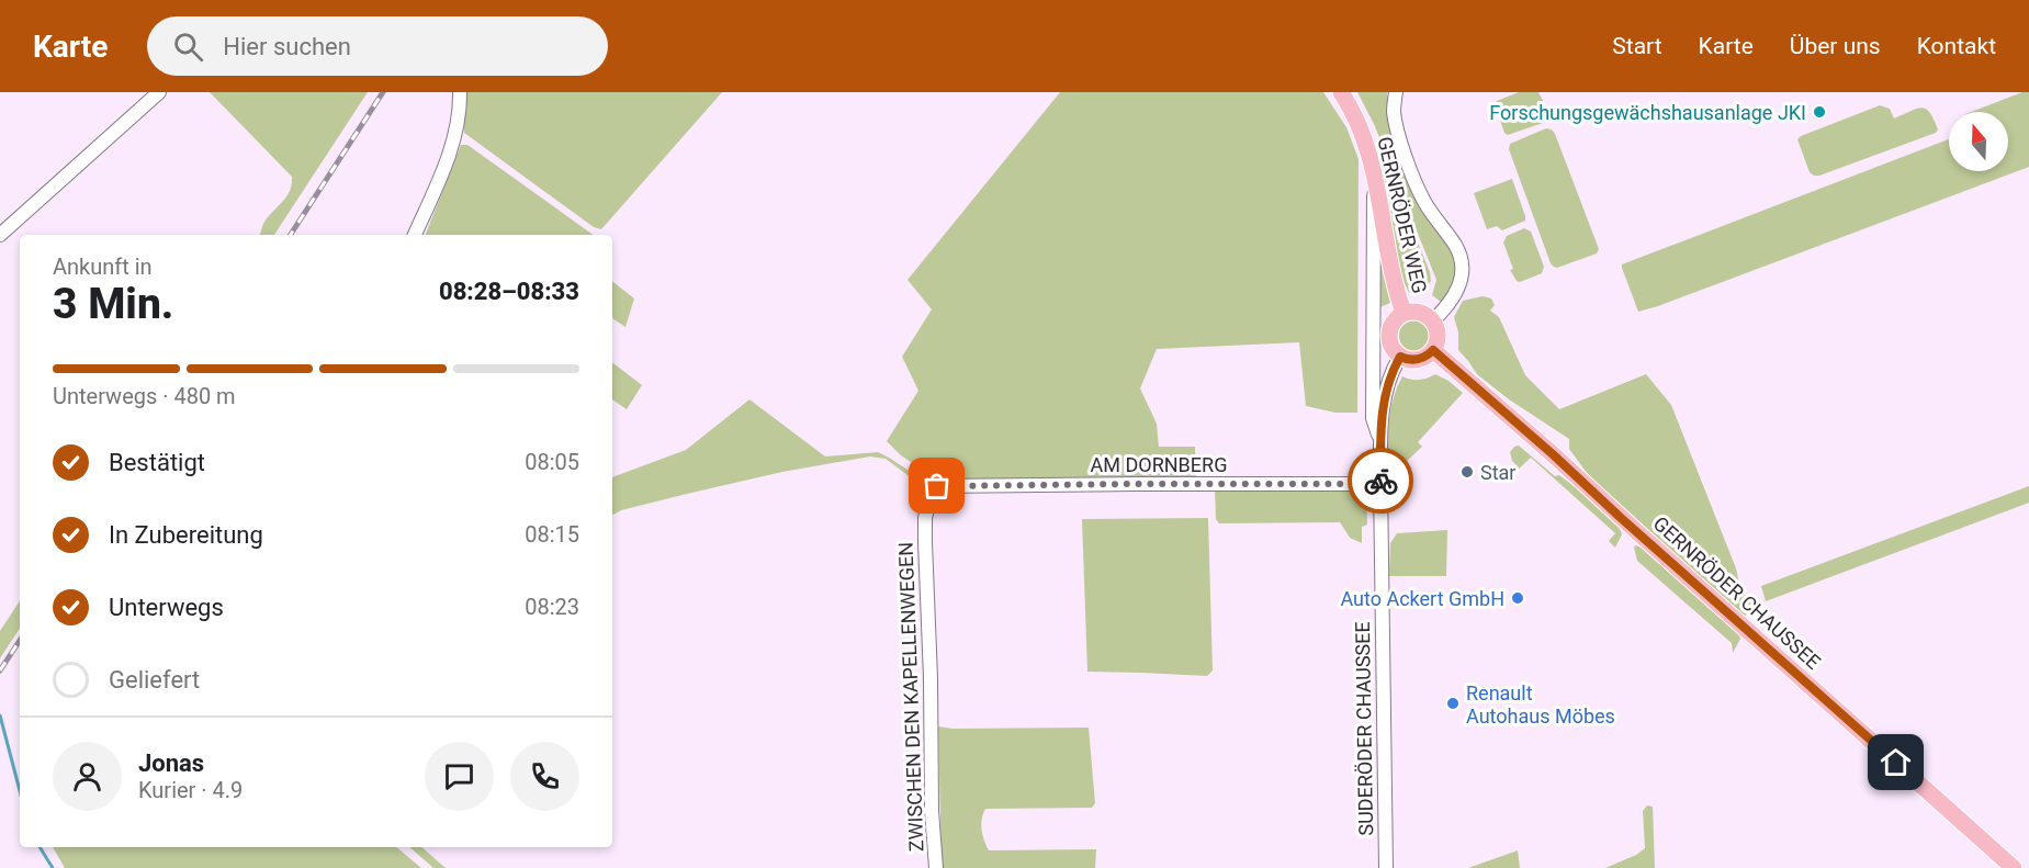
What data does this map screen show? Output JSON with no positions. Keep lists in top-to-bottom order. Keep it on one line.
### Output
{"streets":{"main road":["GERNRÖDER WEG","GERNRÖDER CHAUSSEE"],"street":["AM DORNBERG","ZWISCHEN DEN KAPELLENWEGEN","SUDERÖDER CHAUSSEE"]},"crossings":[["GERNRÖDER WEG","GERNRÖDER CHAUSSEE"],["GERNRÖDER WEG","SUDERÖDER CHAUSSEE"],["AM DORNBERG","ZWISCHEN DEN KAPELLENWEGEN"],["AM DORNBERG","SUDERÖDER CHAUSSEE"],["GERNRÖDER CHAUSSEE","SUDERÖDER CHAUSSEE"]],"places":["Forschungsgewächshausanlage JKI","Star","Auto Ackert GmbH","Renault Autohaus Möbes"],"north":"top","page":{"header":"Karte","search":"Hier suchen","nav":["Start","Karte","Über uns","Kontakt"],"heading":["3 Min.","Ankunft in","08:28–08:33"],"panel":["Jonas","Kurier · 4.9"],"bar":"Unterwegs · 480 m","list":[["Bestätigt","08:05"],["In Zubereitung","08:15"],["Unterwegs","08:23"],"Geliefert"]}}
